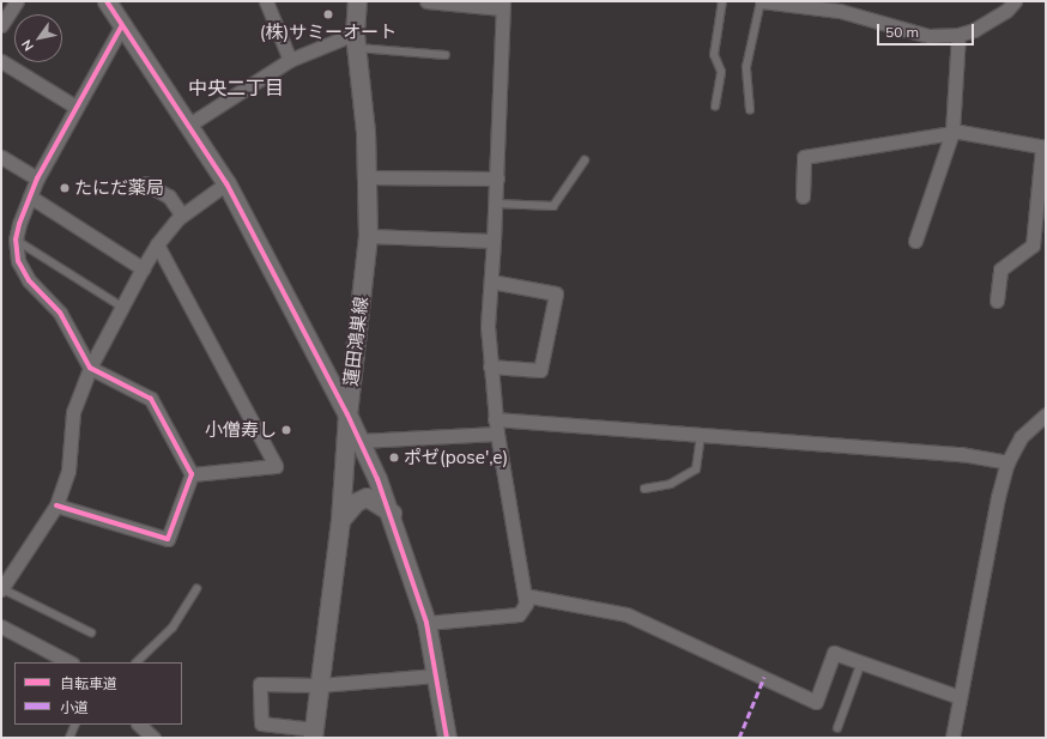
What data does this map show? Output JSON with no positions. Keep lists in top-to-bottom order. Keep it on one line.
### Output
{"streets":{"street":["蓮田鴻巣線"]},"districts":["中央二丁目"],"places":["(株)サミーオート","たにだ薬局","小僧寿し","ポゼ(pose',e)"],"legend":["自転車道","小道"],"scale_bar":"50 m","north":"bottom left"}
